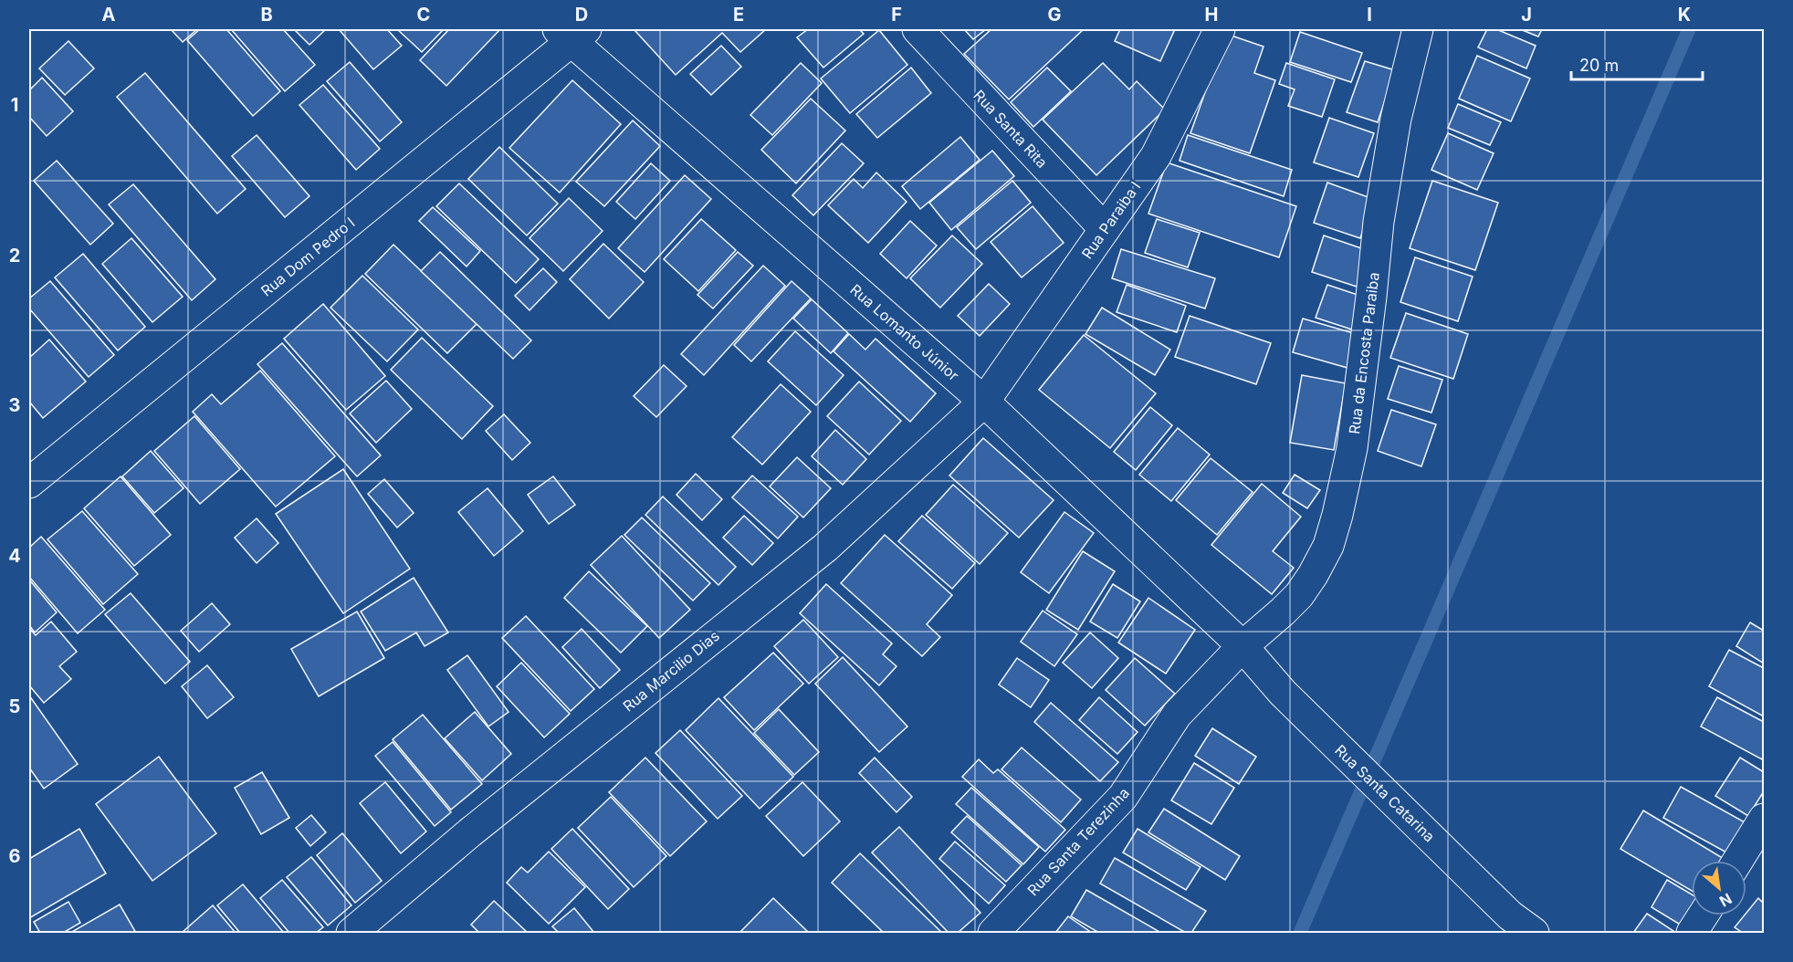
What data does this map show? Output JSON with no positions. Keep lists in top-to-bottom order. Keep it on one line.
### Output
{"streets":{"street":["Rua Santa Rita","Rua Paraiba I","Rua Dom Pedro I","Rua Lomanto Júnior","Rua da Encosta Paraiba","Rua Marcilio Dias","Rua Santa Catarina","Rua Santa Terezinha"]},"crossings":[["Rua Santa Rita","Rua Paraiba I"],["Rua Paraiba I","Rua Lomanto Júnior"],["Rua Paraiba I","Rua Marcilio Dias"],["Rua Dom Pedro I","Rua Lomanto Júnior"],["Rua Lomanto Júnior","Rua da Encosta Paraiba"],["Rua Lomanto Júnior","Rua Marcilio Dias"],["Rua Lomanto Júnior","Rua Santa Catarina"],["Rua Lomanto Júnior","Rua Santa Terezinha"],["Rua da Encosta Paraiba","Rua Santa Catarina"],["Rua da Encosta Paraiba","Rua Santa Terezinha"],["Rua Santa Catarina","Rua Santa Terezinha"]],"scale_bar":"20 m","north":"bottom right","grid":{"columns":["A","B","C","D","E","F","G","H","I","J","K"],"rows":["1","2","3","4","5","6"]}}
